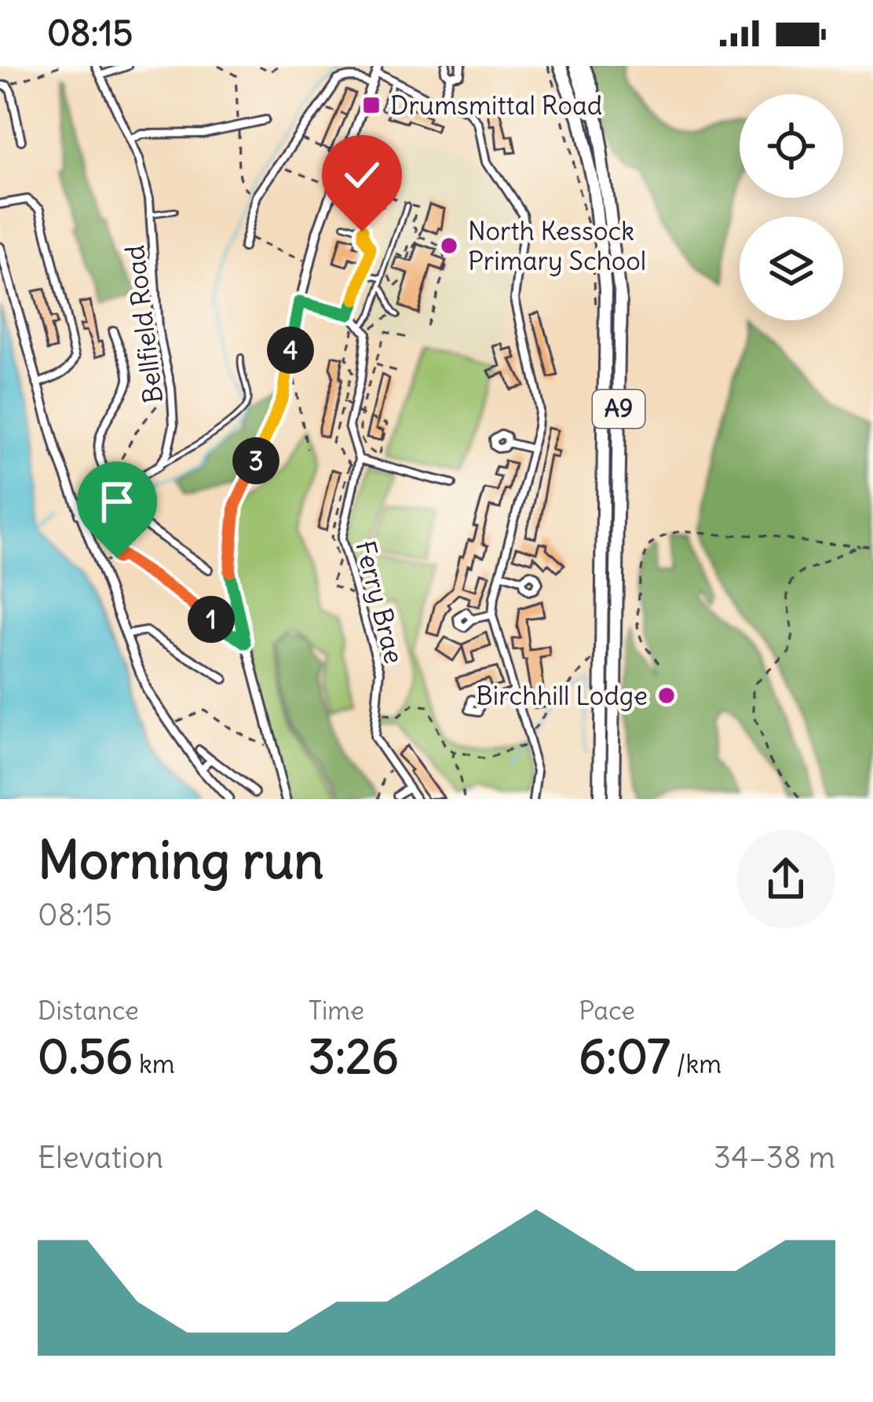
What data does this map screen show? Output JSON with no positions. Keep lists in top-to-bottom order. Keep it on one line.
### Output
{"streets":{"highway":["A9"],"street":["Bellfield Road","Ferry Brae"]},"places":{"transit":["Drumsmittal Road"],"other":["North Kessock Primary School","Birchhill Lodge"]},"page":{"status":"08:15","pins":["4","3","1"],"heading":["Morning run","08:15"],"stats":[["Distance","0.56 km"],["Time","3:26"],["Pace","6:07 /km"]],"chart":["Elevation","34–38 m"]}}
